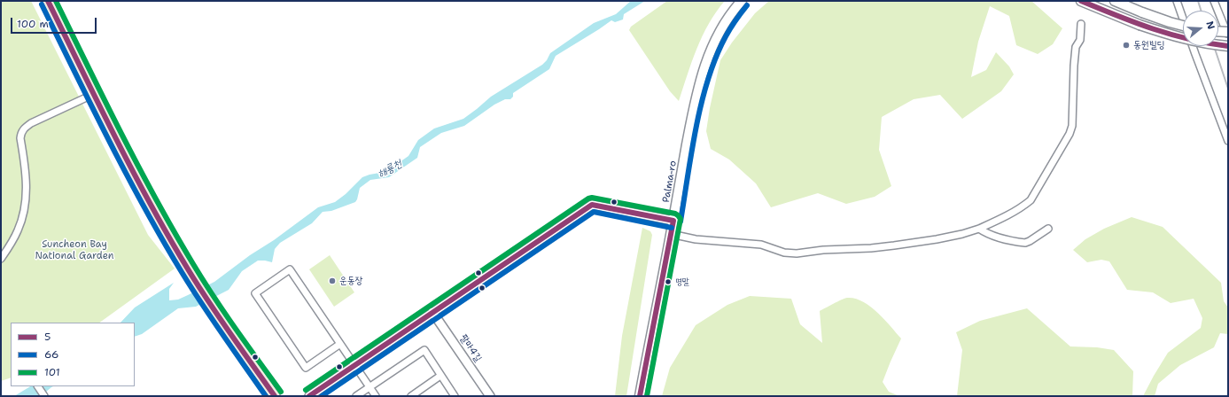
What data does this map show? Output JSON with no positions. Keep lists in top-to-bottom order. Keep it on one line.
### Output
{"streets":{"main road":["Palma-ro"],"street":["팔마4길"]},"water":["해룡천"],"parks":["Suncheon Bay National Garden"],"places":["동원빌딩","운동장","명말"],"lines":["transit line 5","transit line 101","transit line 66"],"legend":["5","66","101"],"scale_bar":"100 m","north":"right"}
